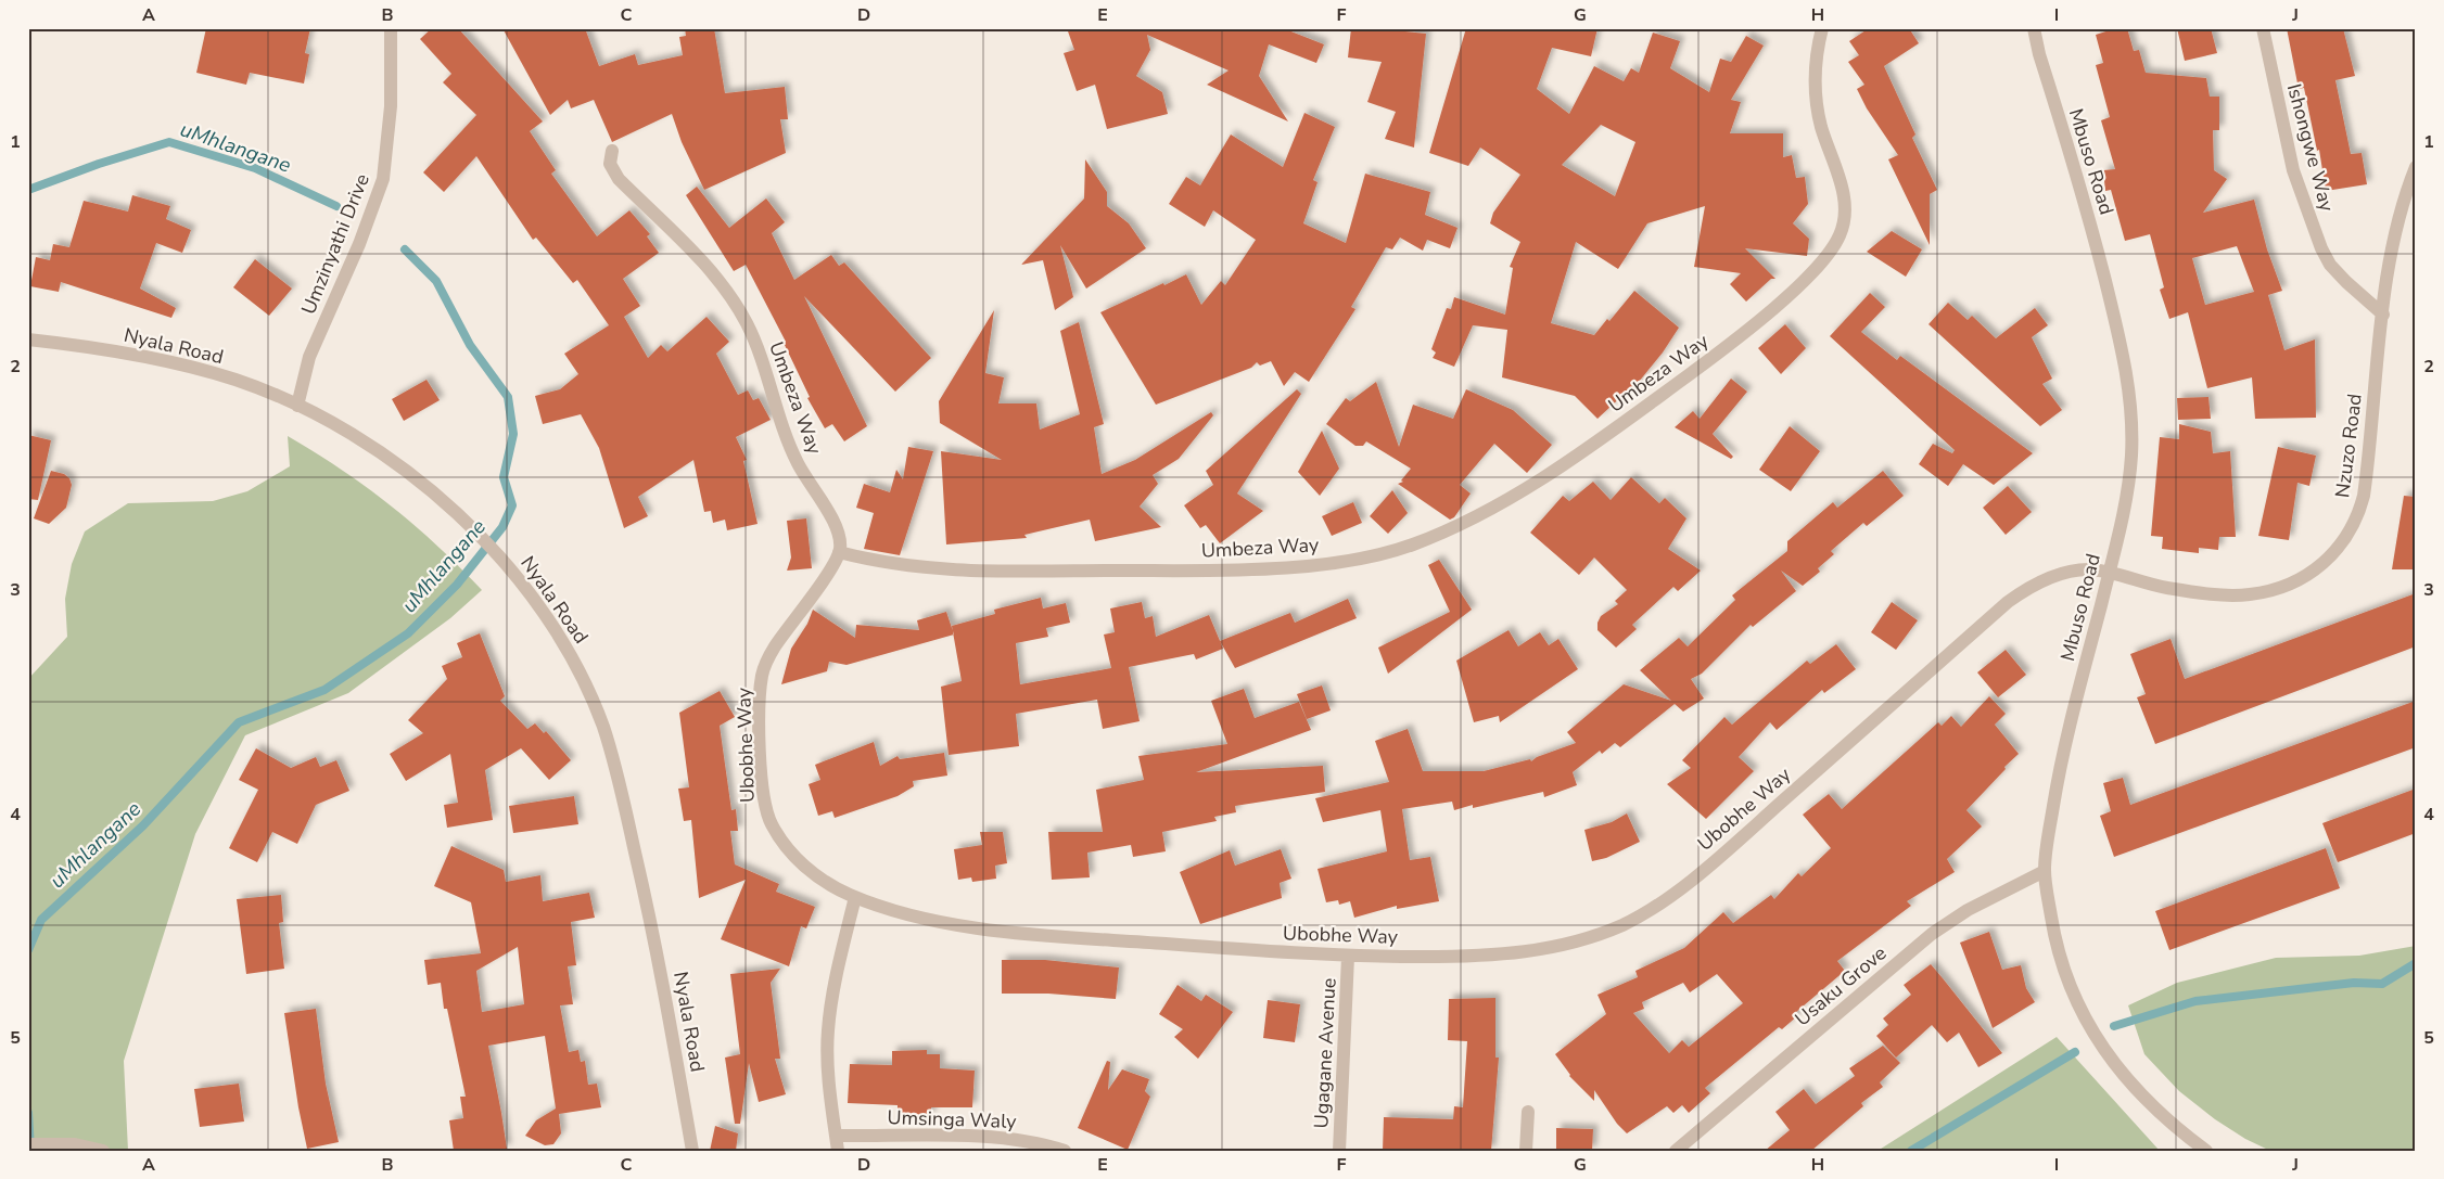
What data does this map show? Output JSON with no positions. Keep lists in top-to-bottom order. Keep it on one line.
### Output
{"streets":{"street":["Ishongwe Way","Mbuso Road","Umzinyathi Drive","Nyala Road","Umbeza Way","Nzuzo Road","Ubobhe Way","Usaku Grove","Ugagane Avenue","Umsinga Waly"]},"crossings":[["Ishongwe Way","Nzuzo Road"],["Mbuso Road","Nzuzo Road"],["Mbuso Road","Ubobhe Way"],["Mbuso Road","Usaku Grove"],["Umzinyathi Drive","Nyala Road"],["Umbeza Way","Ubobhe Way"],["Nzuzo Road","Ubobhe Way"],["Ubobhe Way","Ugagane Avenue"]],"water":["uMhlangane"],"grid":{"columns":["A","B","C","D","E","F","G","H","I","J"],"rows":["1","2","3","4","5"]}}
